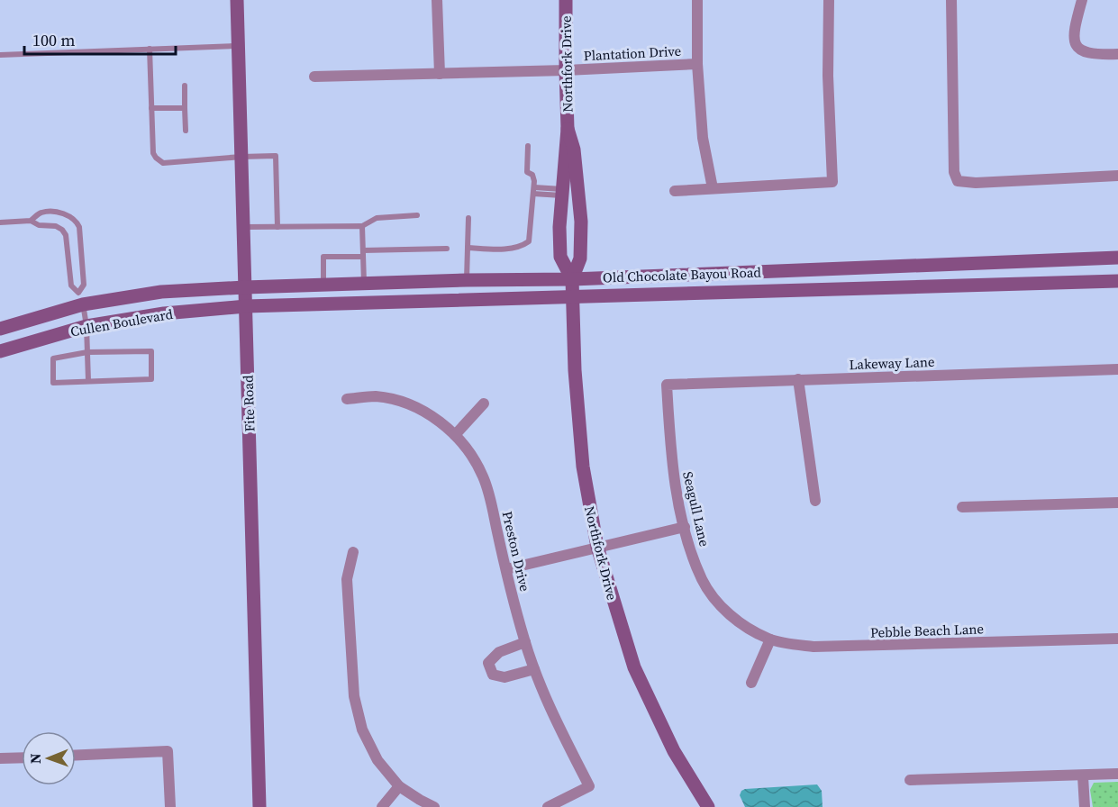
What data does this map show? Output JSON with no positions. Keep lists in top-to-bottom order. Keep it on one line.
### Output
{"streets":{"main road":["Northfork Drive","Old Chocolate Bayou Road","Cullen Boulevard","Fite Road"],"street":["Plantation Drive","Lakeway Lane","Seagull Lane","Preston Drive","Pebble Beach Lane"]},"crossings":[["Plantation Drive","Northfork Drive"],["Northfork Drive","Old Chocolate Bayou Road"],["Old Chocolate Bayou Road","Cullen Boulevard"],["Old Chocolate Bayou Road","Fite Road"],["Cullen Boulevard","Fite Road"],["Lakeway Lane","Seagull Lane"],["Seagull Lane","Pebble Beach Lane"]],"scale_bar":"100 m","north":"left"}
